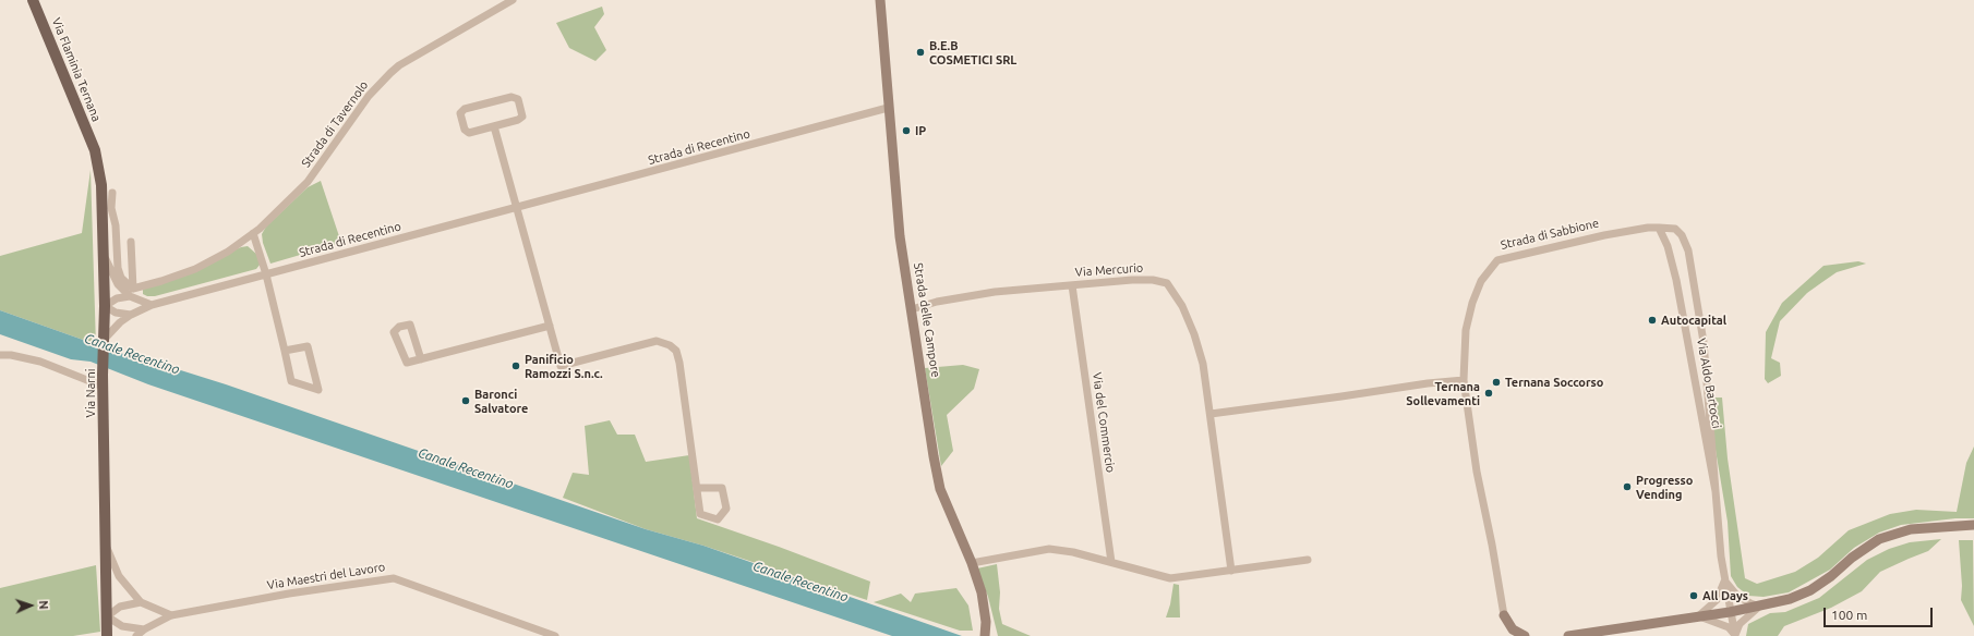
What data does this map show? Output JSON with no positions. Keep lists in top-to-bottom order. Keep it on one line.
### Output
{"streets":{"main road":["Via Flaminia Ternana","Via Narni"],"street":["Strada di Tavernolo","Strada di Recentino","Strada di Sabbione","Via Mercurio","Strada delle Campore","Via Aldo Bartocci","Via del Commercio","Via Maestri del Lavoro"]},"crossings":[["Via Flaminia Ternana","Via Narni"],["Strada di Recentino","Strada delle Campore"],["Strada di Recentino","Via Narni"],["Strada di Sabbione","Via Aldo Bartocci"],["Via Mercurio","Strada delle Campore"],["Via Mercurio","Via del Commercio"]],"water":["Canale Recentino"],"places":["B.E.B COSMETICI SRL","IP","Autocapital","Panificio Ramozzi S.n.c.","Ternana Soccorso","Ternana Sollevamenti","Baronci Salvatore","Progresso Vending","All Days"],"scale_bar":"100 m","north":"right"}
